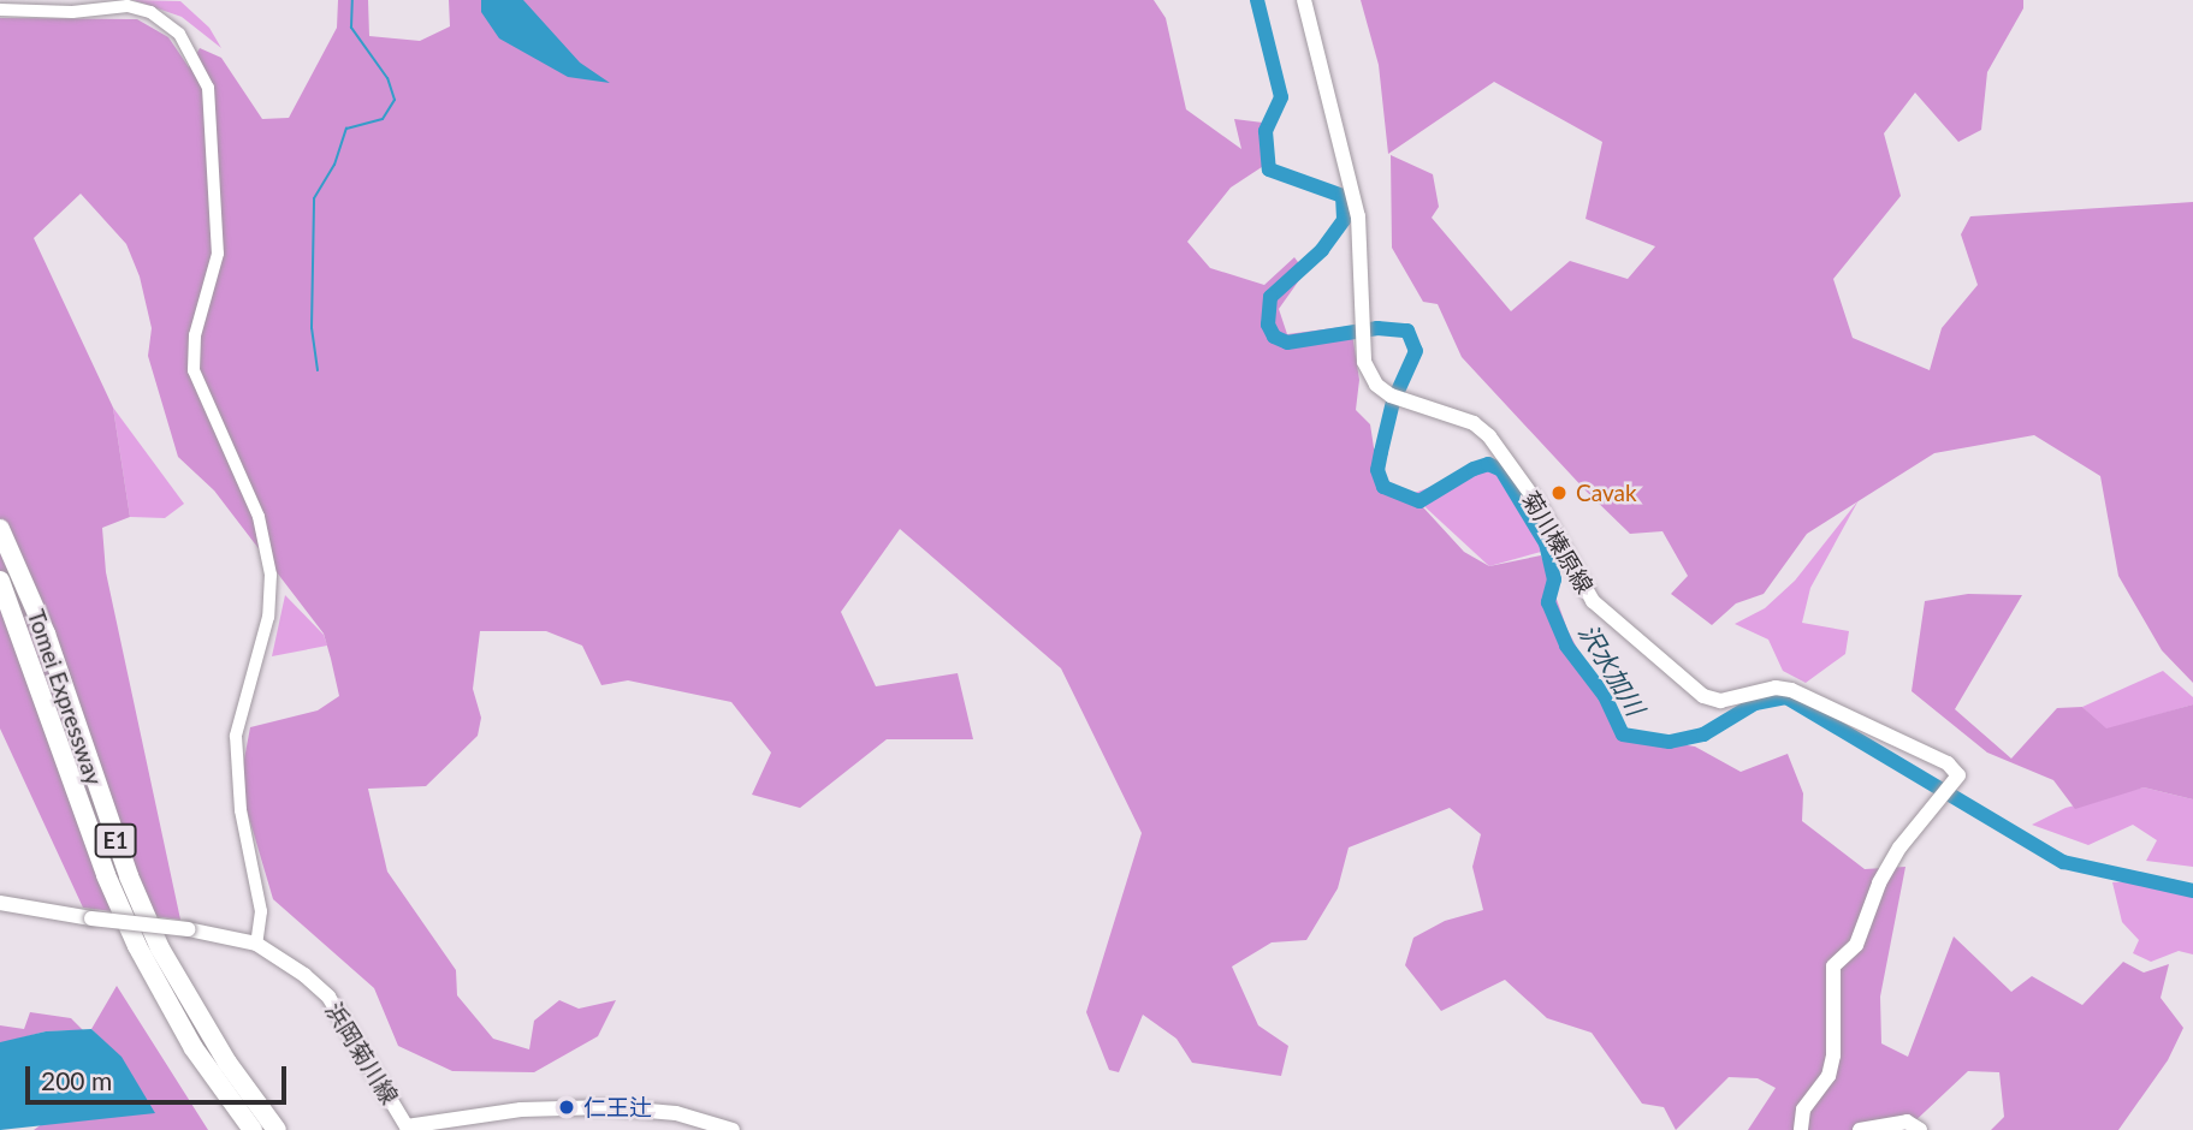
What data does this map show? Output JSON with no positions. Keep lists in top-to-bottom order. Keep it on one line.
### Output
{"streets":{"highway":["Tomei Expressway","E1"],"main road":["菊川榛原線","浜岡菊川線"]},"water":["沢水加川"],"places":["Cavak","仁王辻"],"scale_bar":"200 m"}
